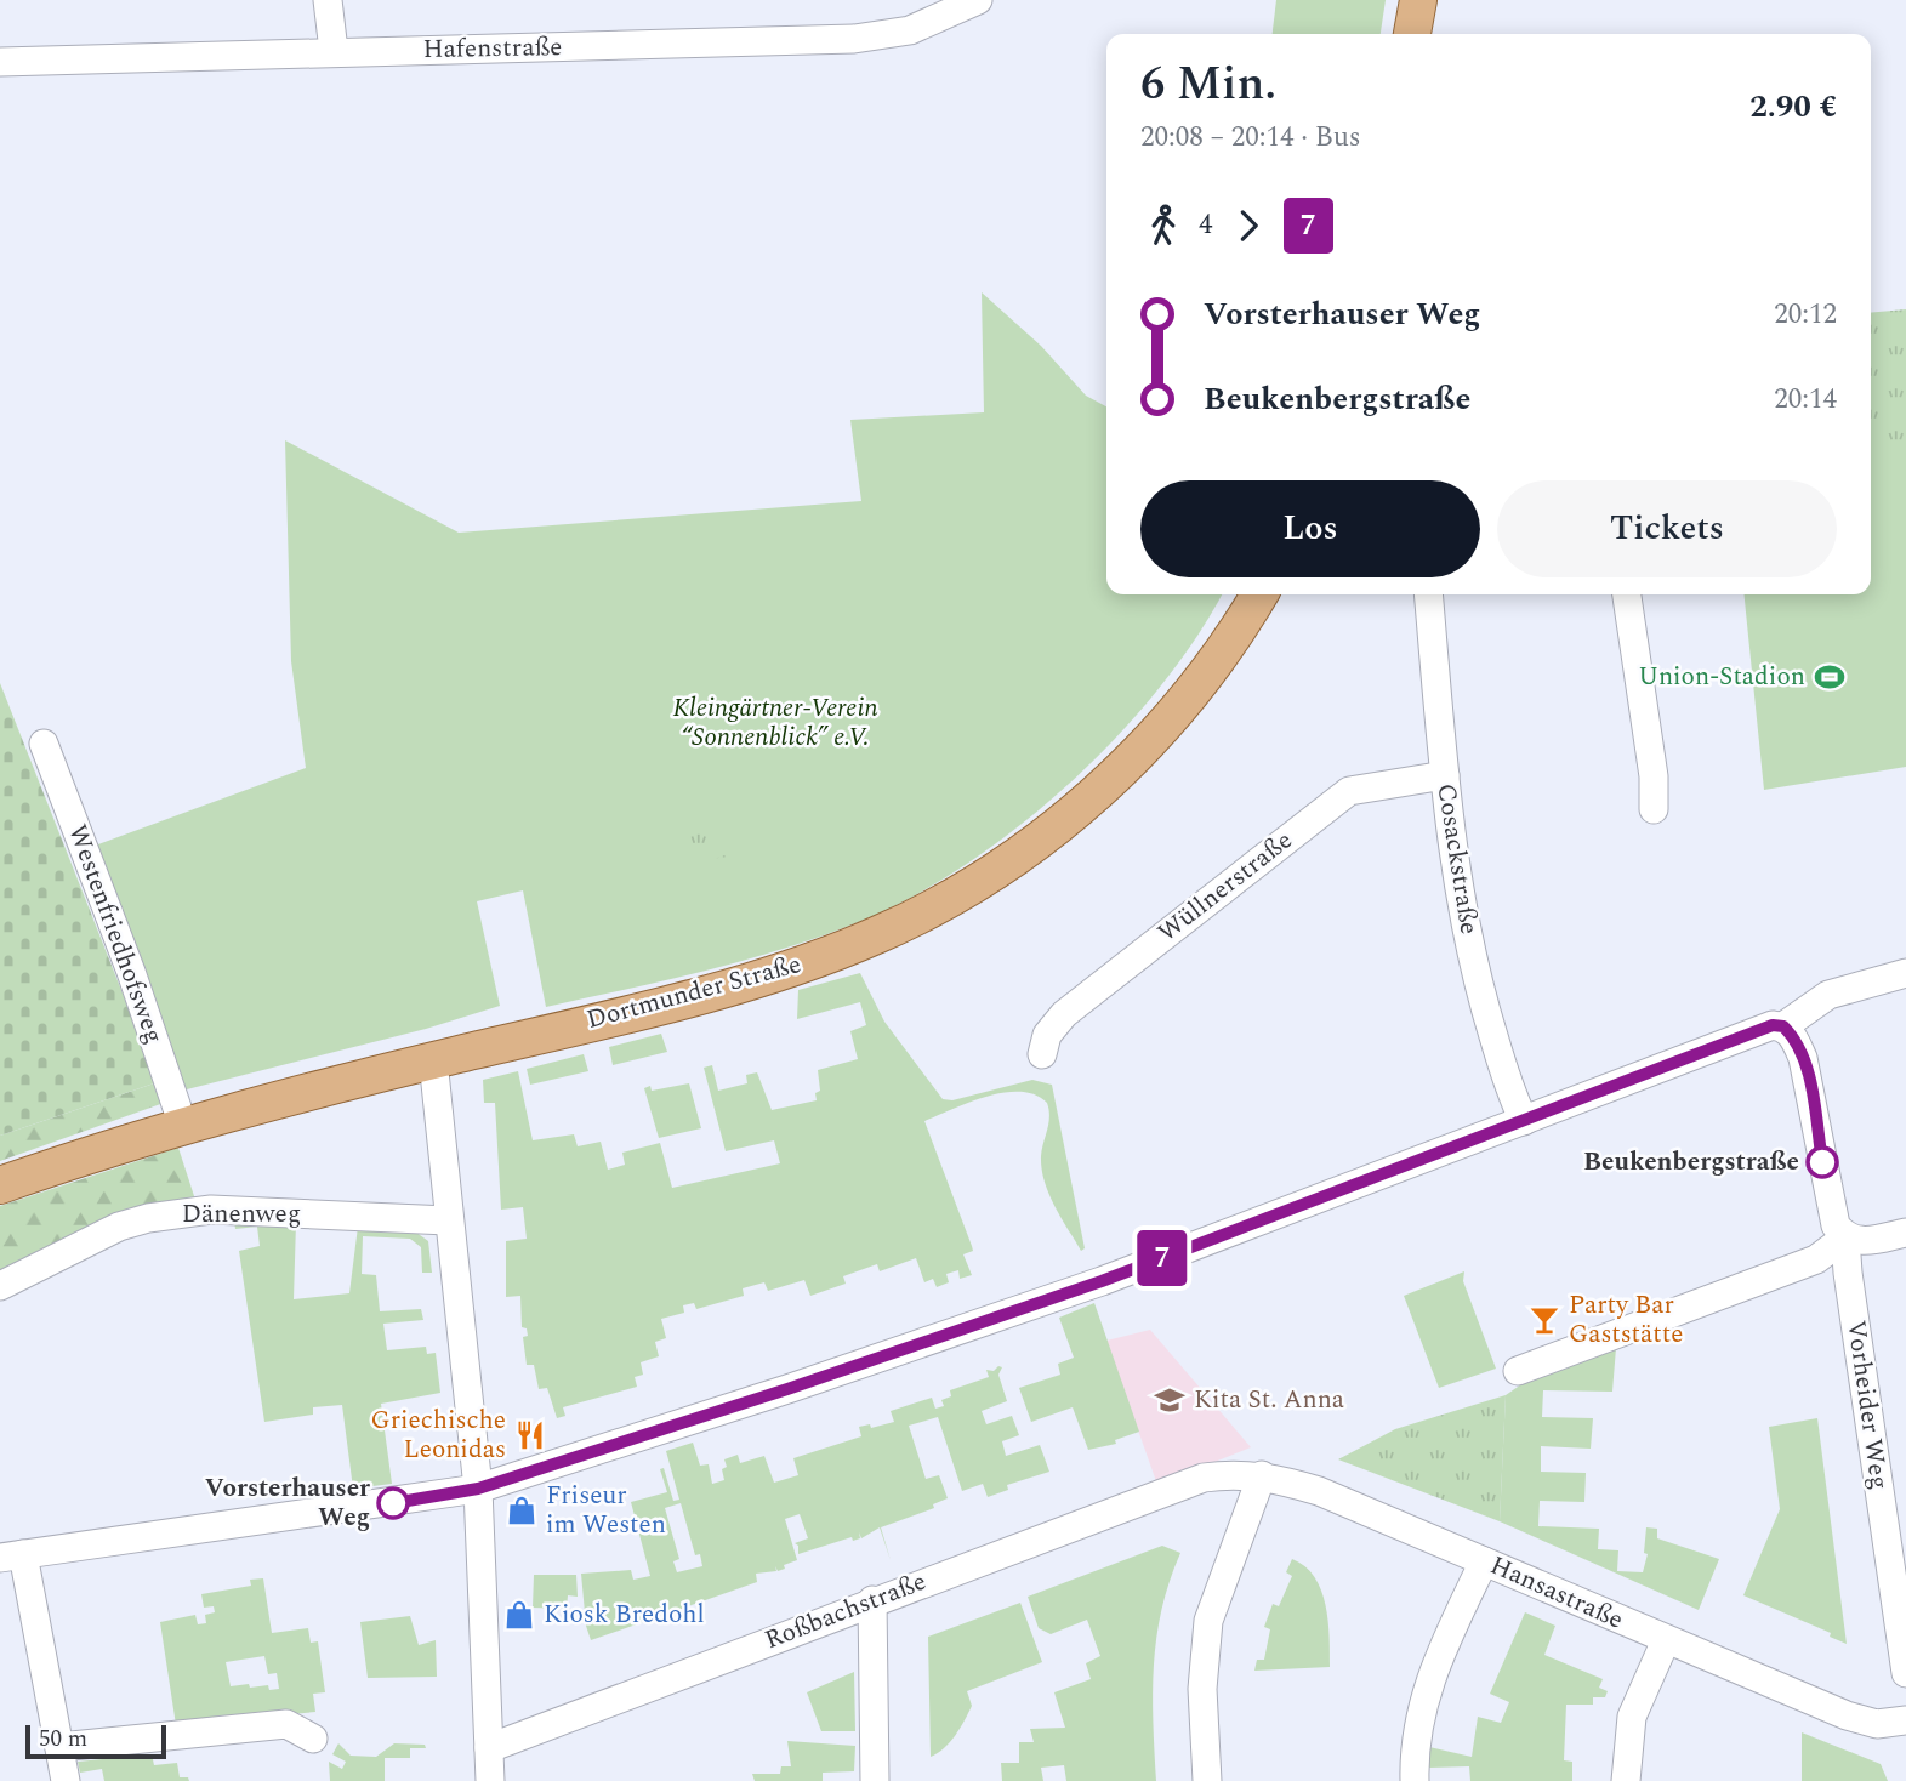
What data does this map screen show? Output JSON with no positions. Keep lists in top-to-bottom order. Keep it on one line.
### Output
{"streets":{"main road":["Dortmunder Straße"],"street":["Hafenstraße","Cosackstraße","Wüllnerstraße","Westenfriedhofsweg","Dänenweg","Vorheider Weg","Hansastraße","Roßbachstraße"]},"crossings":[["Cosackstraße","Wüllnerstraße"],["Westenfriedhofsweg","Dortmunder Straße"],["Hansastraße","Roßbachstraße"]],"parks":["Kleingärtner-Verein “Sonnenblick” e.V."],"places":{"sports":["Union-Stadion"],"other":["Beukenbergstraße","Vorsterhauser Weg"],"bar":["Party Bar Gaststätte"],"school or university":["Kita St. Anna"],"restaurant":["Griechische Leonidas"],"shop":["Friseur im Westen","Kiosk Bredohl"]},"lines":["bus line 7"],"scale_bar":"50 m","page":{"on_map":"7","heading":["6 Min.","20:08 – 20:14 · Bus","2.90 €"],"legs":["4","7"],"list":[{"name":"Vorsterhauser Weg","value":"20:12"},{"name":"Beukenbergstraße","value":"20:14"}],"buttons":["Los","Tickets"],"scale":"50 m"}}
